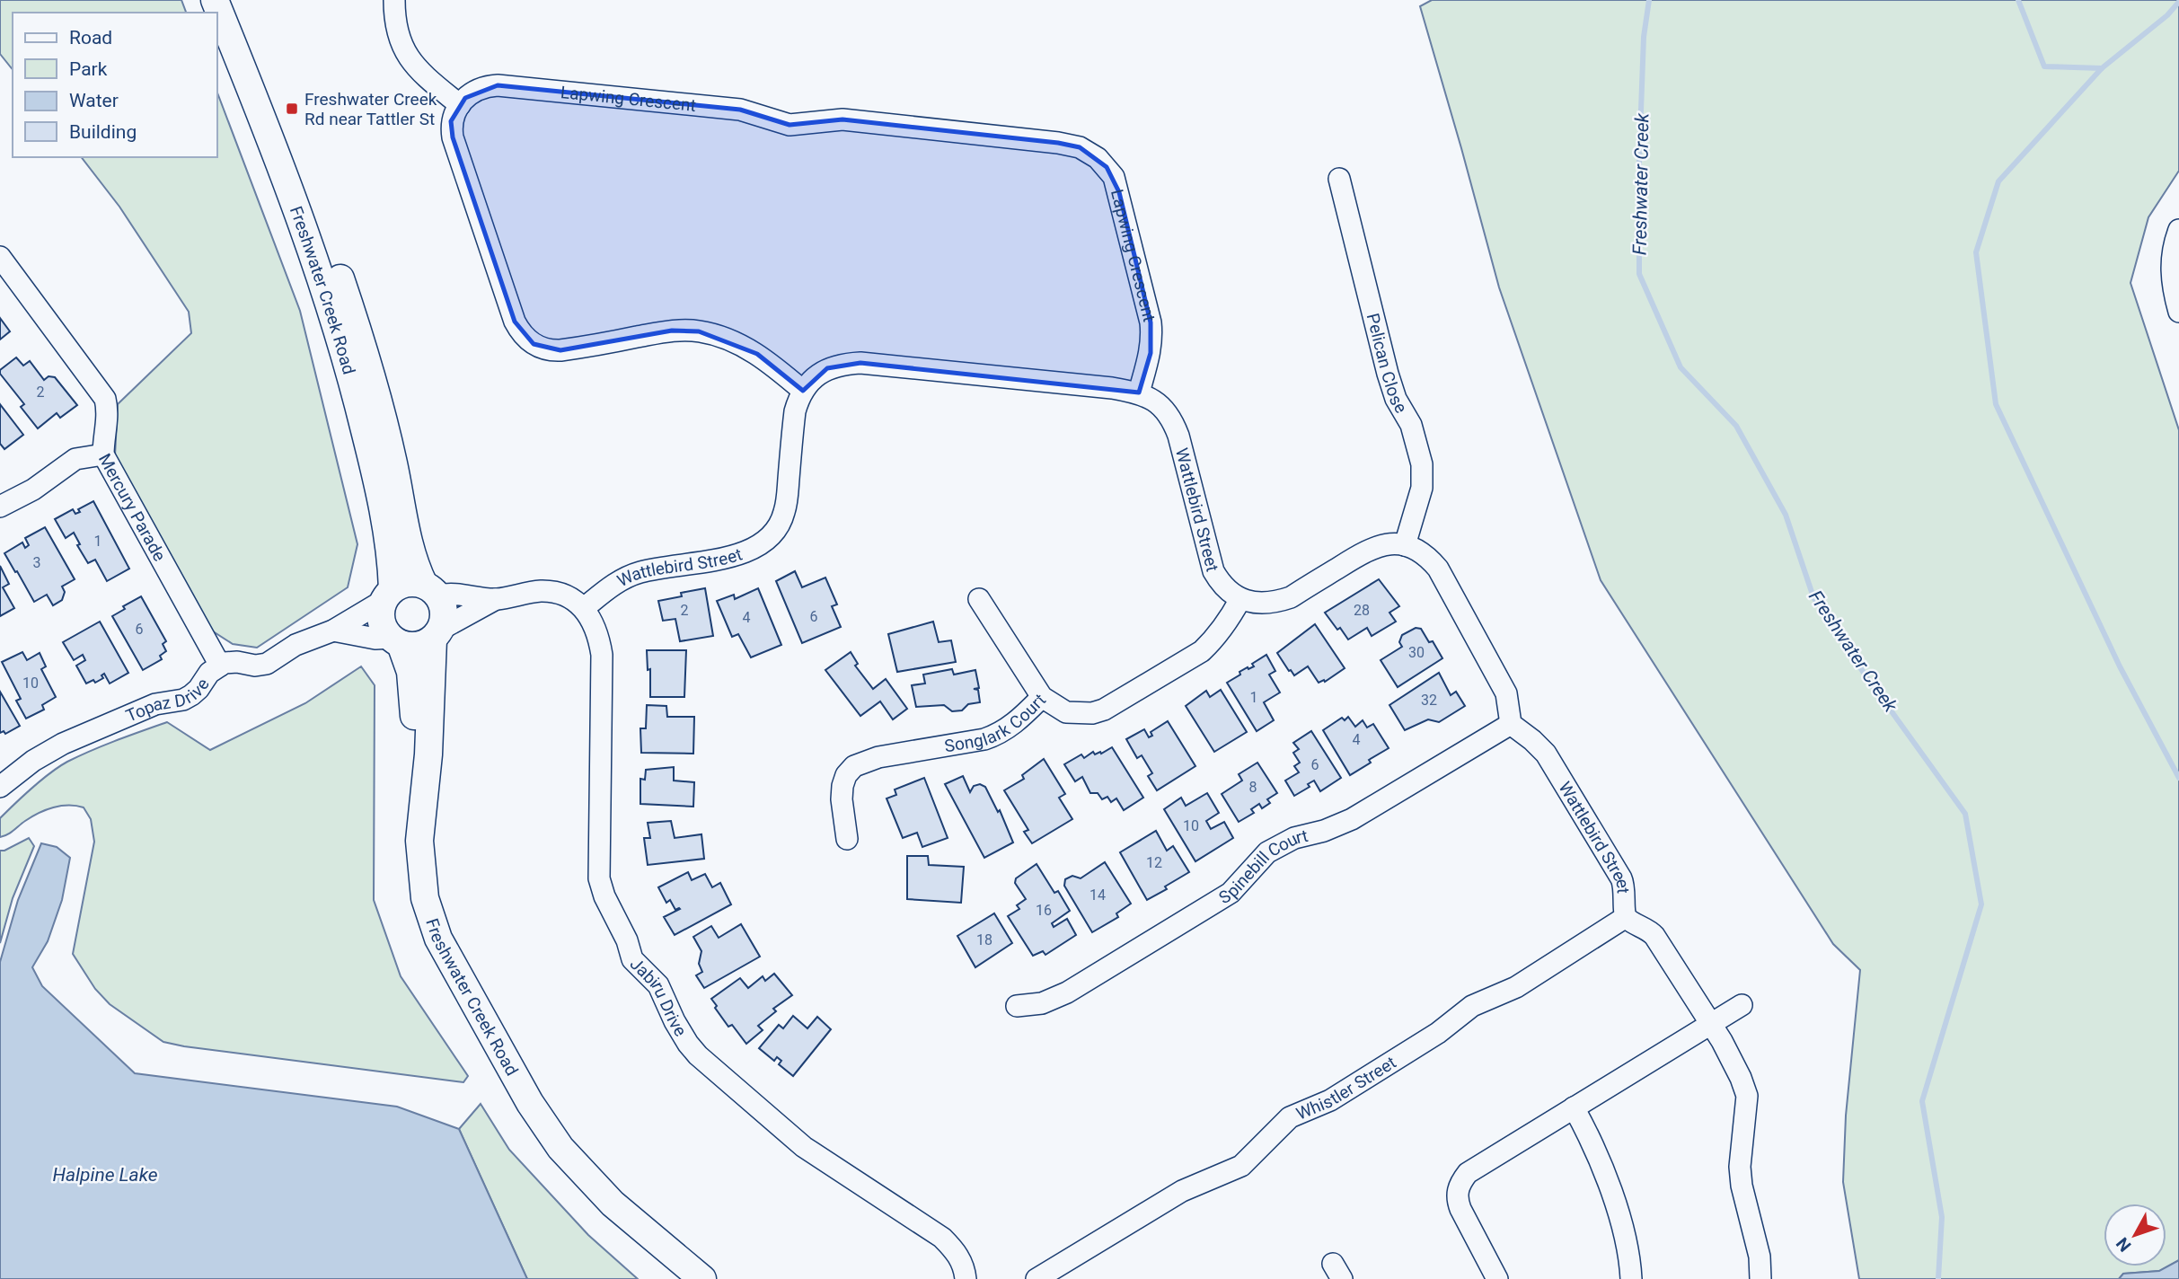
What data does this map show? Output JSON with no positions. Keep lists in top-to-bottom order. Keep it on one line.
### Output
{"streets":{"main road":["Freshwater Creek Road"],"street":["Lapwing Crescent","Pelican Close","Mercury Parade","Wattlebird Street","Topaz Drive","Songlark Court","Spinebill Court","Jabiru Drive","Whistler Street"]},"crossings":[["Lapwing Crescent","Wattlebird Street"],["Freshwater Creek Road","Topaz Drive"],["Mercury Parade","Topaz Drive"],["Wattlebird Street","Songlark Court"],["Wattlebird Street","Spinebill Court"],["Wattlebird Street","Jabiru Drive"],["Wattlebird Street","Whistler Street"]],"water":["Freshwater Creek","Halpine Lake"],"places":{"transit":["Freshwater Creek Rd near Tattler St"]},"house_numbers":["2","1","3","2","28","6","4","6","30","10","1","32","4","6","8","10","12","14","16","18"],"legend":["Road","Park","Water","Building"],"north":"bottom left"}
